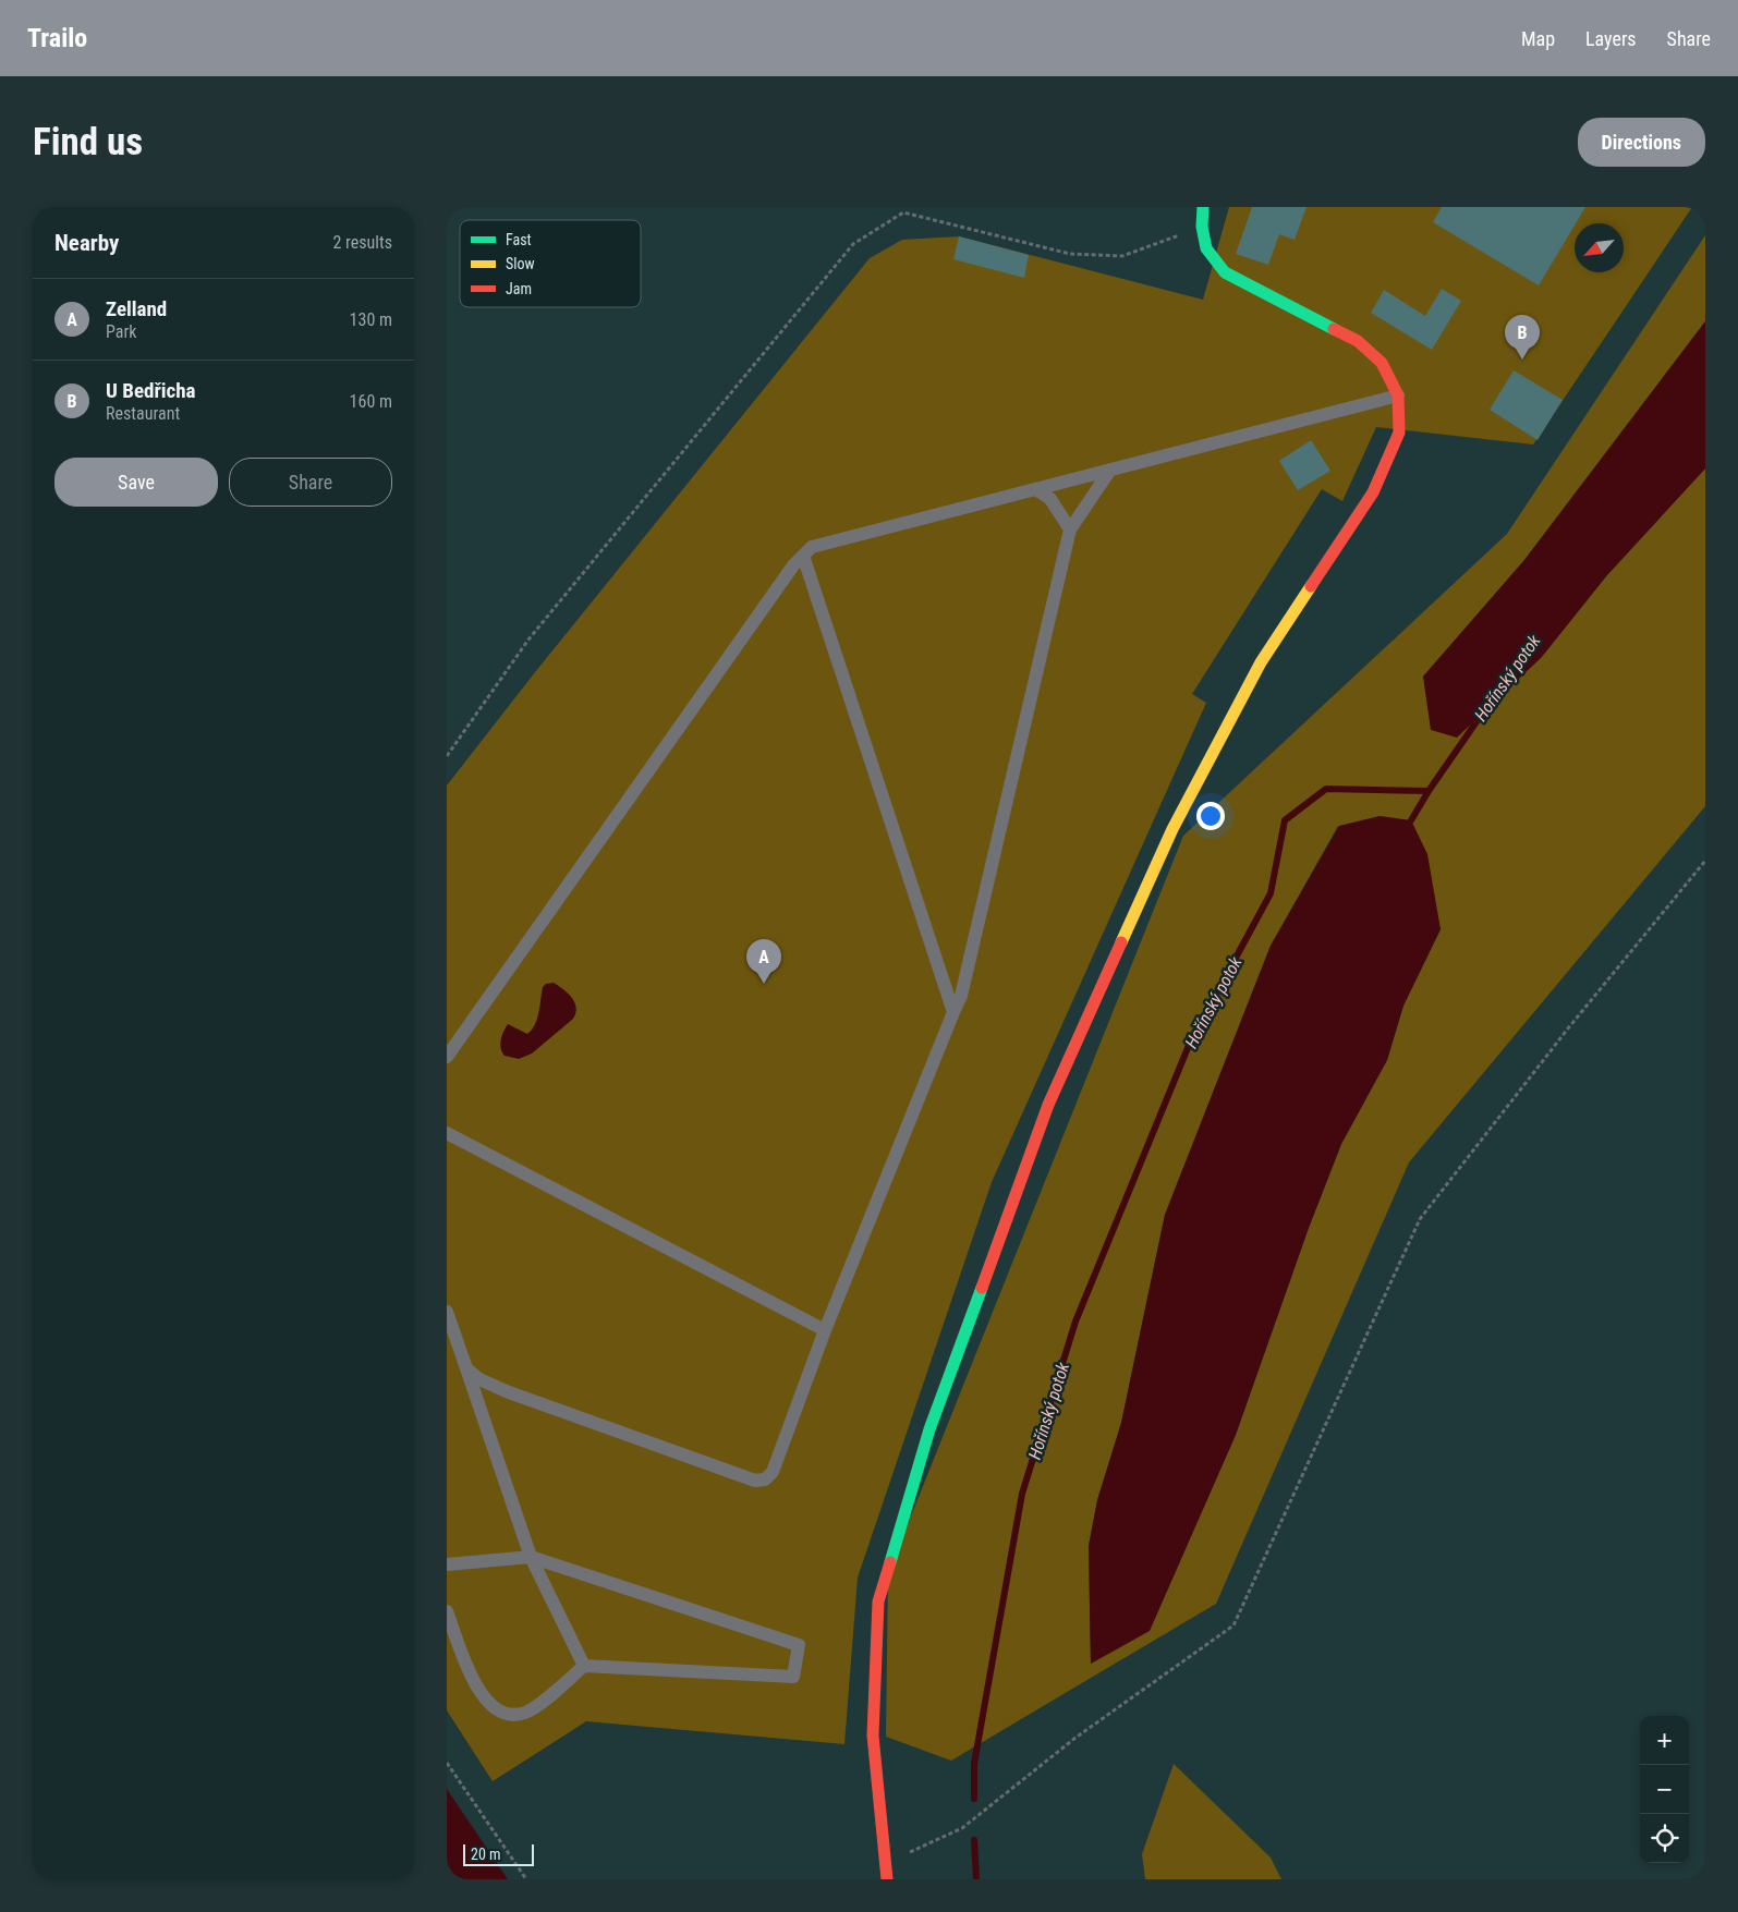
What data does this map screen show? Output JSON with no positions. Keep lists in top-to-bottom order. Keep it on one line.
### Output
{"water":["Hořínský potok"],"legend":["Fast","Slow","Jam"],"scale_bar":"20 m","north":"bottom left","page":{"header":"Trailo","nav":["Map","Layers","Share"],"buttons":["Directions",["Save","Share"]],"title":"Find us","heading":["Nearby","2 results"],"list":[{"mark":"A","name":"Zelland","note":"Park","value":"130 m"},{"mark":"B","name":"U Bedřicha","note":"Restaurant","value":"160 m"}],"pins":["B","A"],"map_buttons":["+","−"],"scale":"20 m"}}
